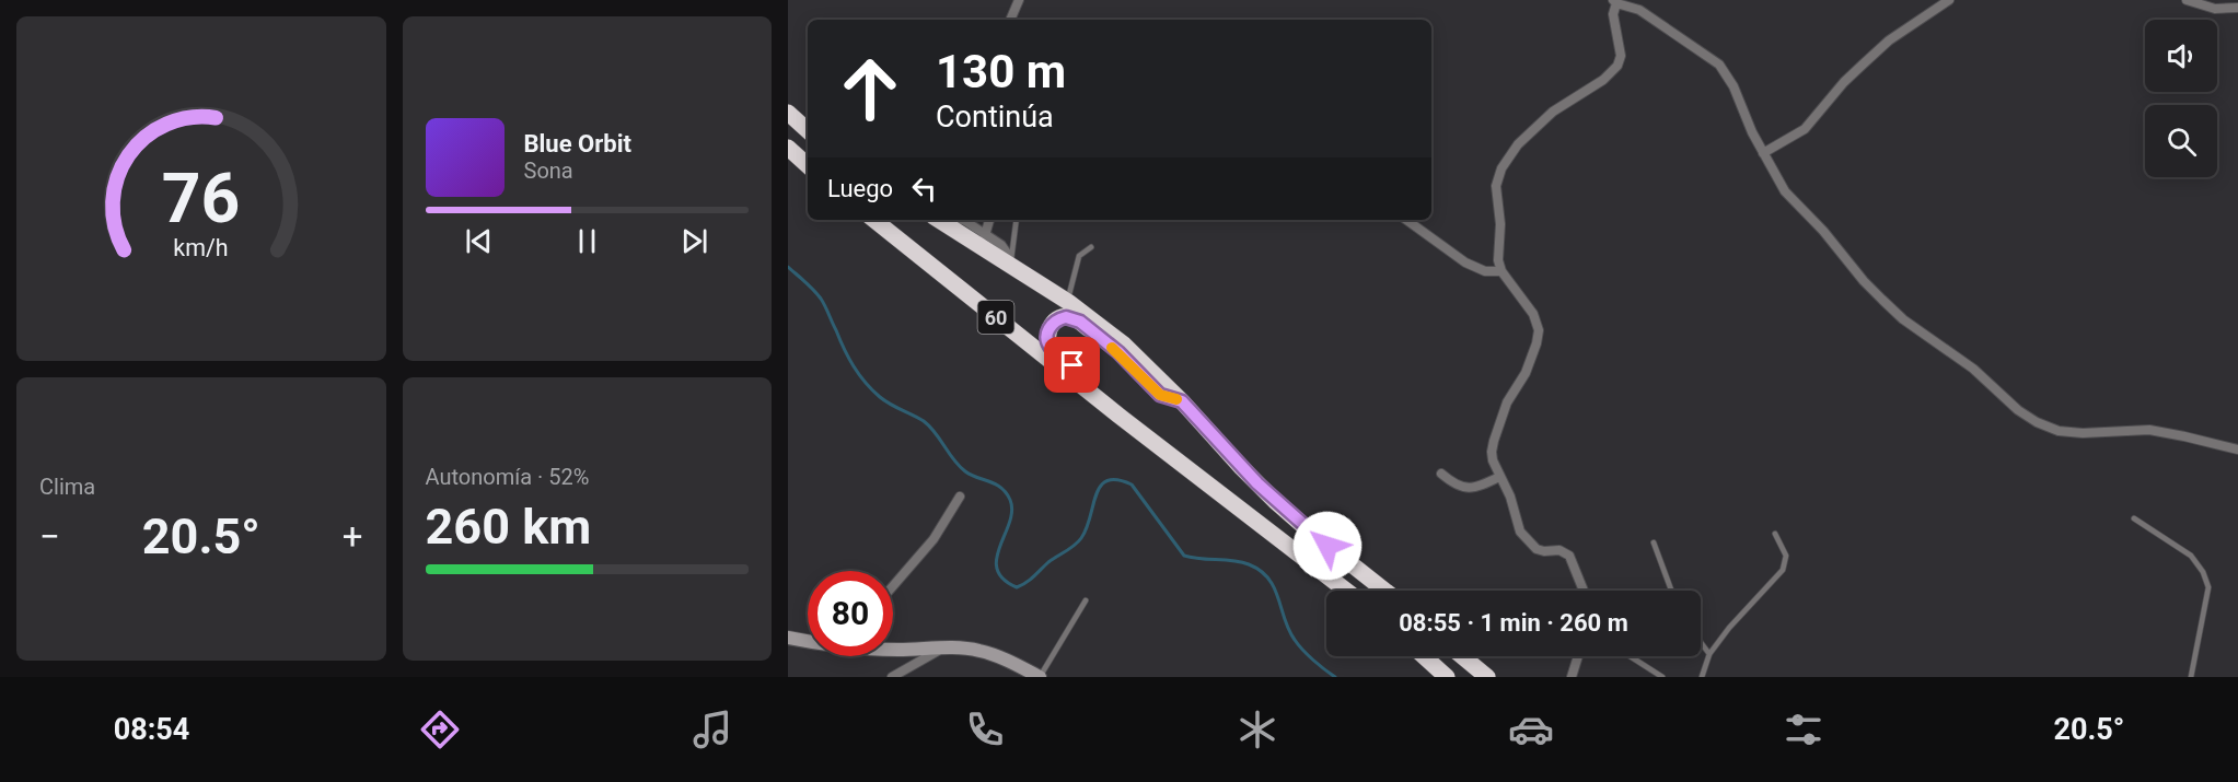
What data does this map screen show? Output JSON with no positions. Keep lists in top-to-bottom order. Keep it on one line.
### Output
{"streets":{"highway":["60"]},"page":{"turn":["130 m","Continúa"],"song":["Blue Orbit","Sona"],"then":"Luego","tile":["Clima",["Autonomía · 52%","260 km"]],"heat":["−","20.5°","+"],"limit":"80","trip":"08:55 · 1 min · 260 m","tabs":["08:54","20.5°"],"gauge":["76","km/h"]}}
